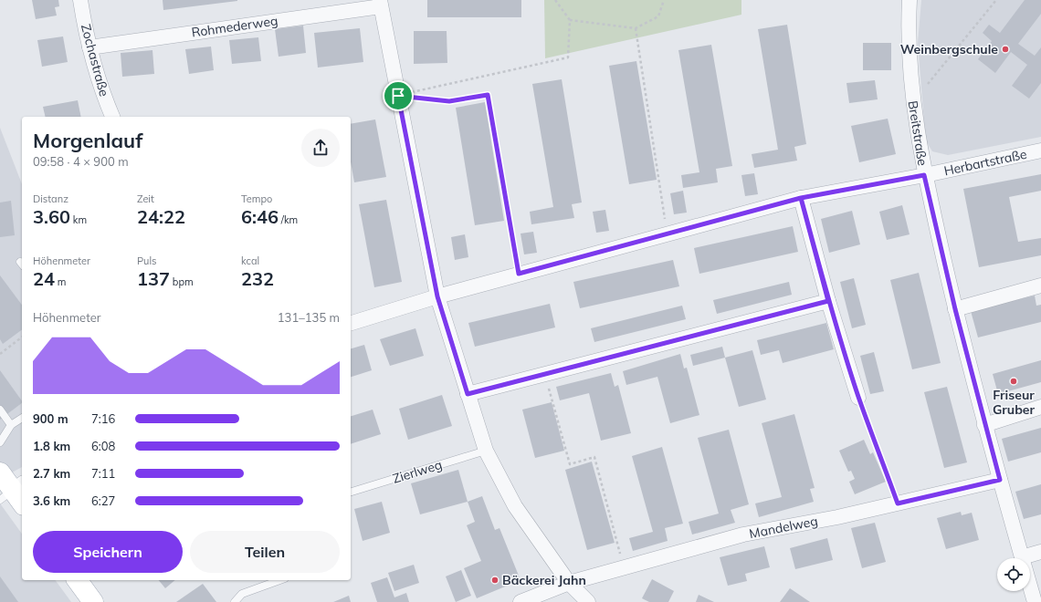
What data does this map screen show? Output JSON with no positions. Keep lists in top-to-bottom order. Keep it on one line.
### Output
{"streets":{"street":["Rohmederweg","Zochastraße","Breitstraße","Herbartstraße","Mandelweg"],"lane":["Zierlweg"]},"crossings":[["Rohmederweg","Zochastraße"],["Breitstraße","Herbartstraße"],["Breitstraße","Mandelweg"]],"places":["Weinbergschule","Friseur Gruber","Bäckerei Jahn"],"page":{"heading":["Morgenlauf","09:58 · 4 × 900 m"],"stats":[["Distanz","3.60 km"],["Zeit","24:22"],["Tempo","6:46 /km"],["Höhenmeter","24 m"],["Puls","137 bpm"],["kcal","232"]],"chart":["Höhenmeter","131–135 m"],"list":[{"name":"900 m","note":"7:16"},{"name":"1.8 km","note":"6:08"},{"name":"2.7 km","note":"7:11"},{"name":"3.6 km","note":"6:27"}],"buttons":["Speichern","Teilen"]}}
